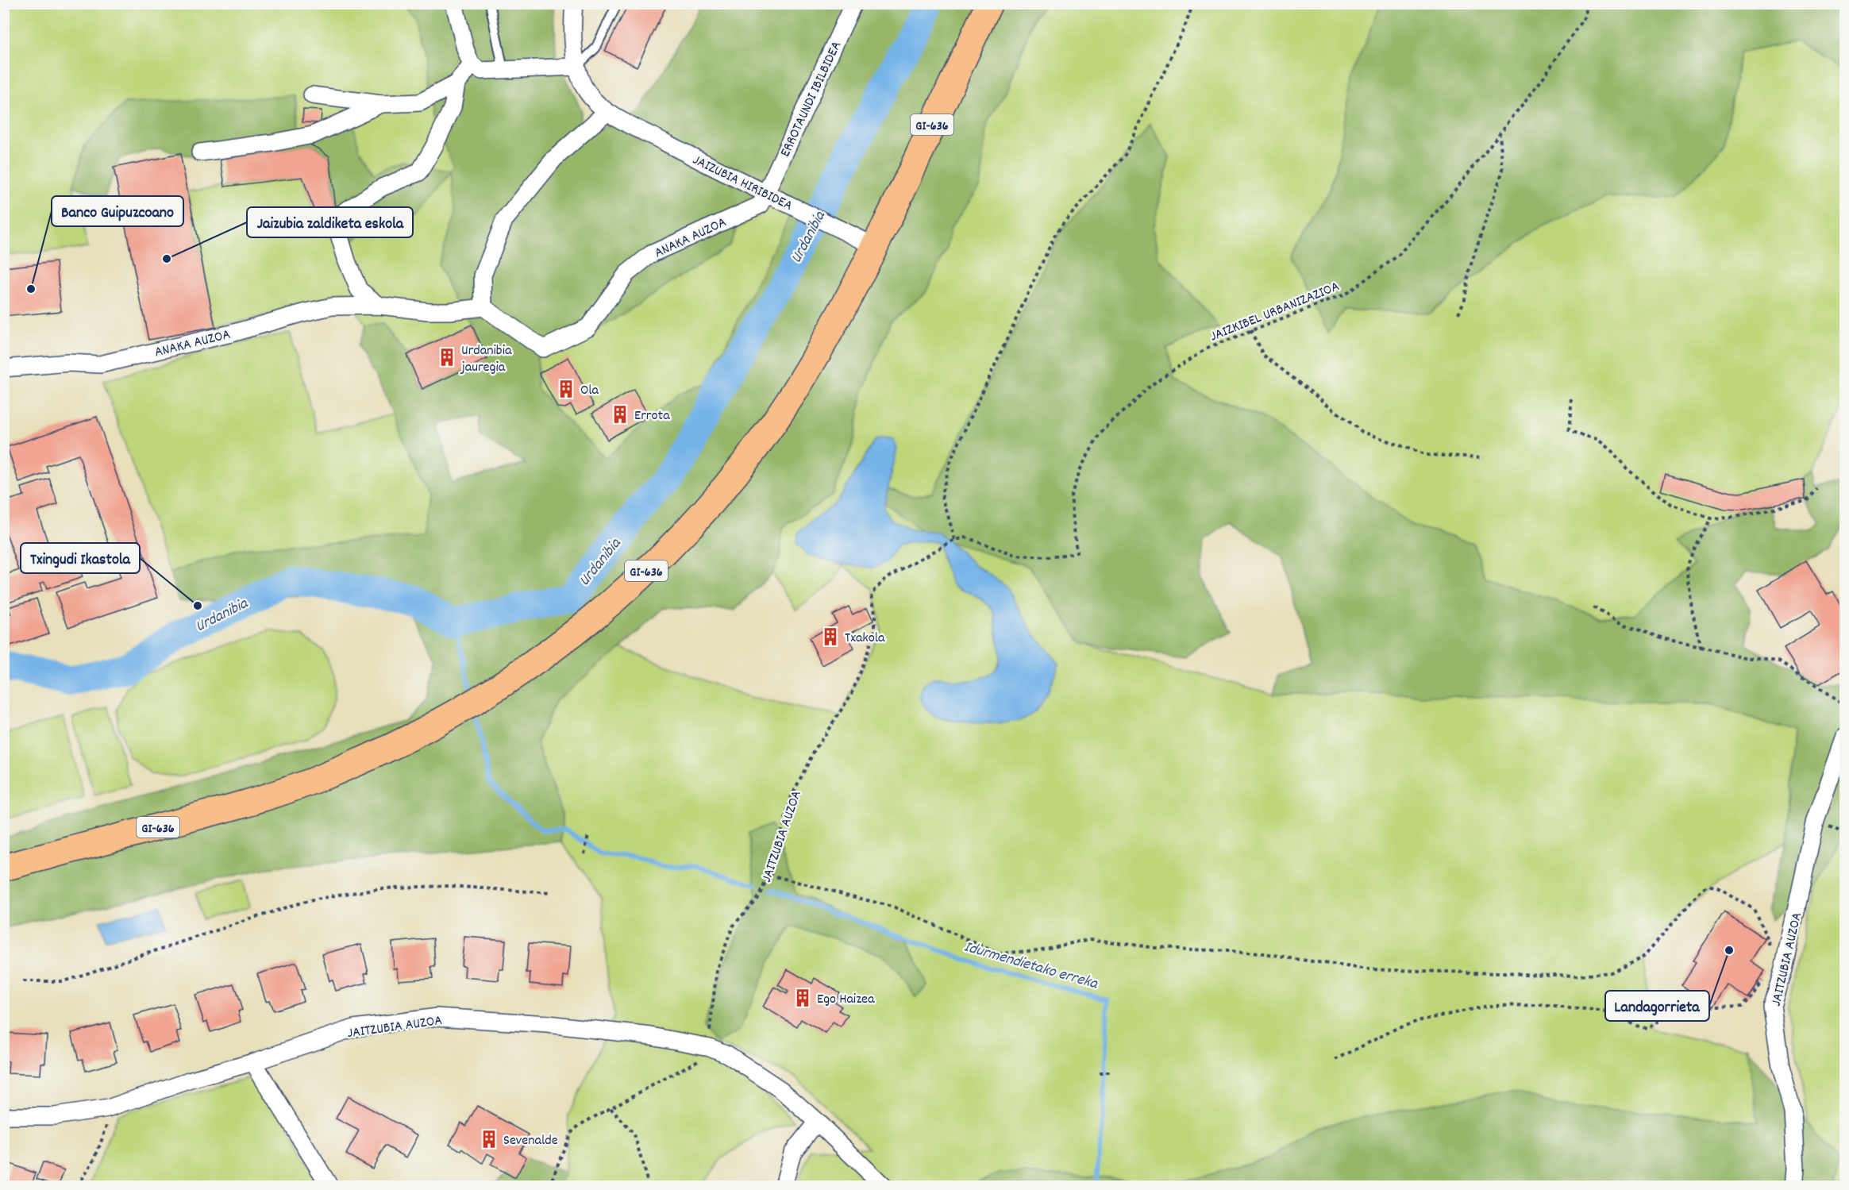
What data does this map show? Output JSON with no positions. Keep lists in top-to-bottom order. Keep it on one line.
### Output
{"streets":{"main road":["GI-636"],"street":["ERROTAUNDI IBILBIDEA","JAIZUBIA HIRIBIDEA","ANAKA AUZOA","JAITZUBIA AUZOA"],"path":["JAIZKIBEL URBANIZAZIOA"]},"crossings":[["ERROTAUNDI IBILBIDEA","JAIZUBIA HIRIBIDEA"],["ERROTAUNDI IBILBIDEA","ANAKA AUZOA"],["GI-636","JAIZUBIA HIRIBIDEA"],["JAIZUBIA HIRIBIDEA","ANAKA AUZOA"],["JAIZKIBEL URBANIZAZIOA","JAITZUBIA AUZOA"]],"water":["Urdanibia","Idurmendietako erreka"],"places":{"other":["Jaizubia zaldiketa eskola","Banco Guipuzcoano","Txingudi Ikastola","Landagorrieta"],"building":["Urdanibia jauregia","Ola","Errota","Txakola","Ego Haizea","Sevenalde"]}}
